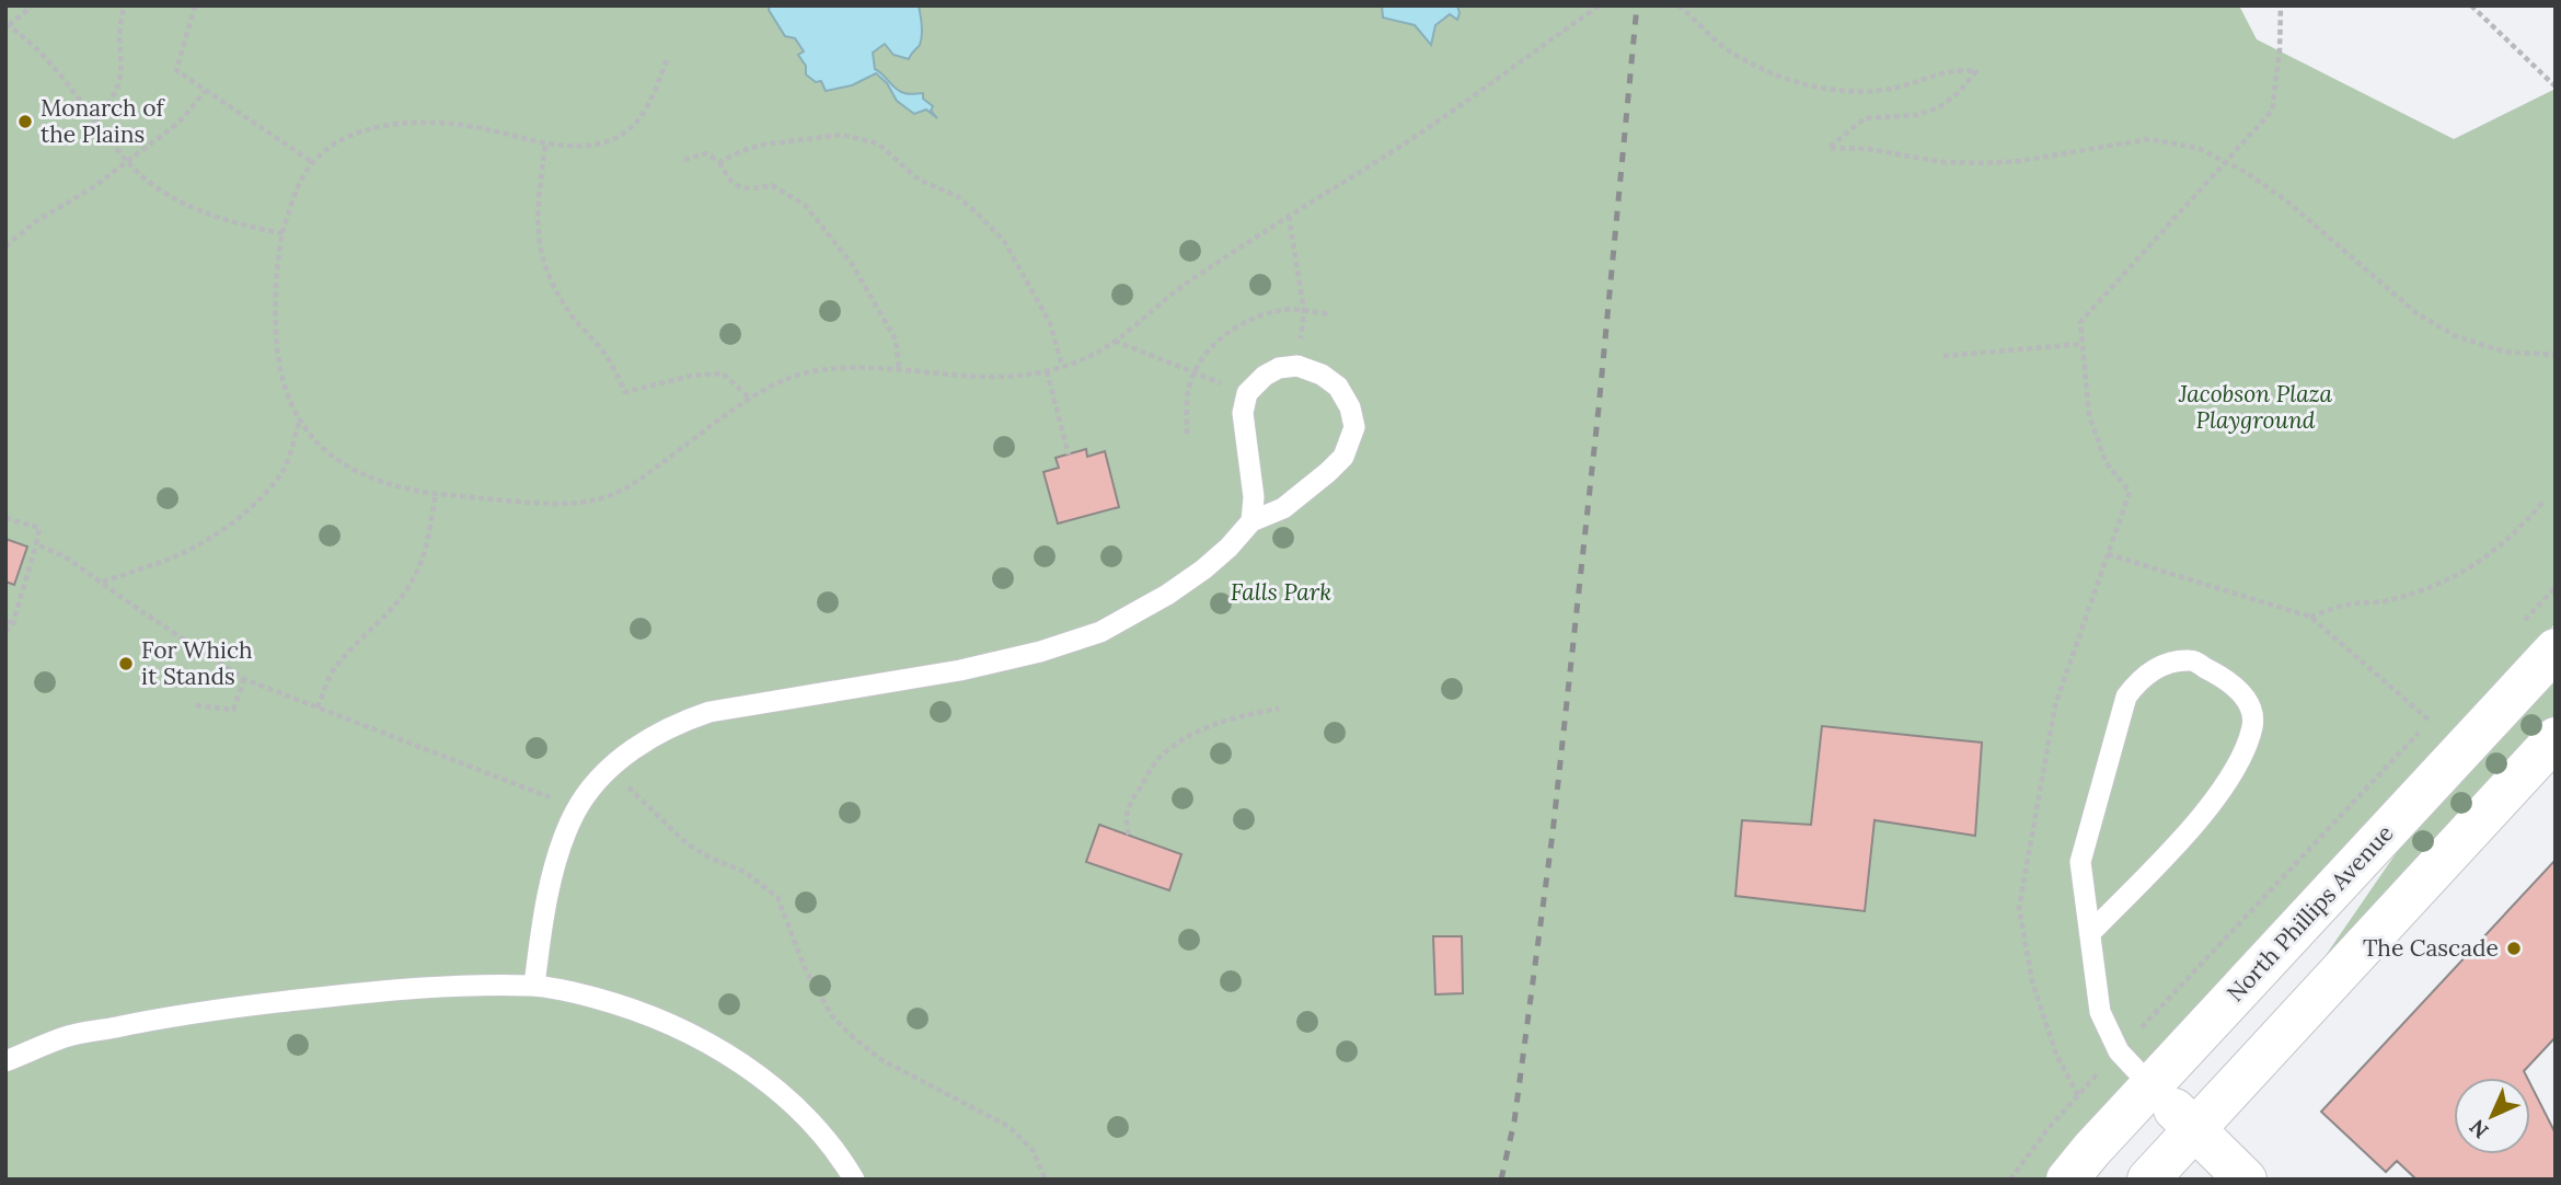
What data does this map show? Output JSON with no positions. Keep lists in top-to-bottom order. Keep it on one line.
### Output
{"streets":{"street":["North Phillips Avenue"]},"parks":["Jacobson Plaza Playground","Falls Park"],"places":["Monarch of the Plains","For Which it Stands","The Cascade"],"north":"bottom left"}
